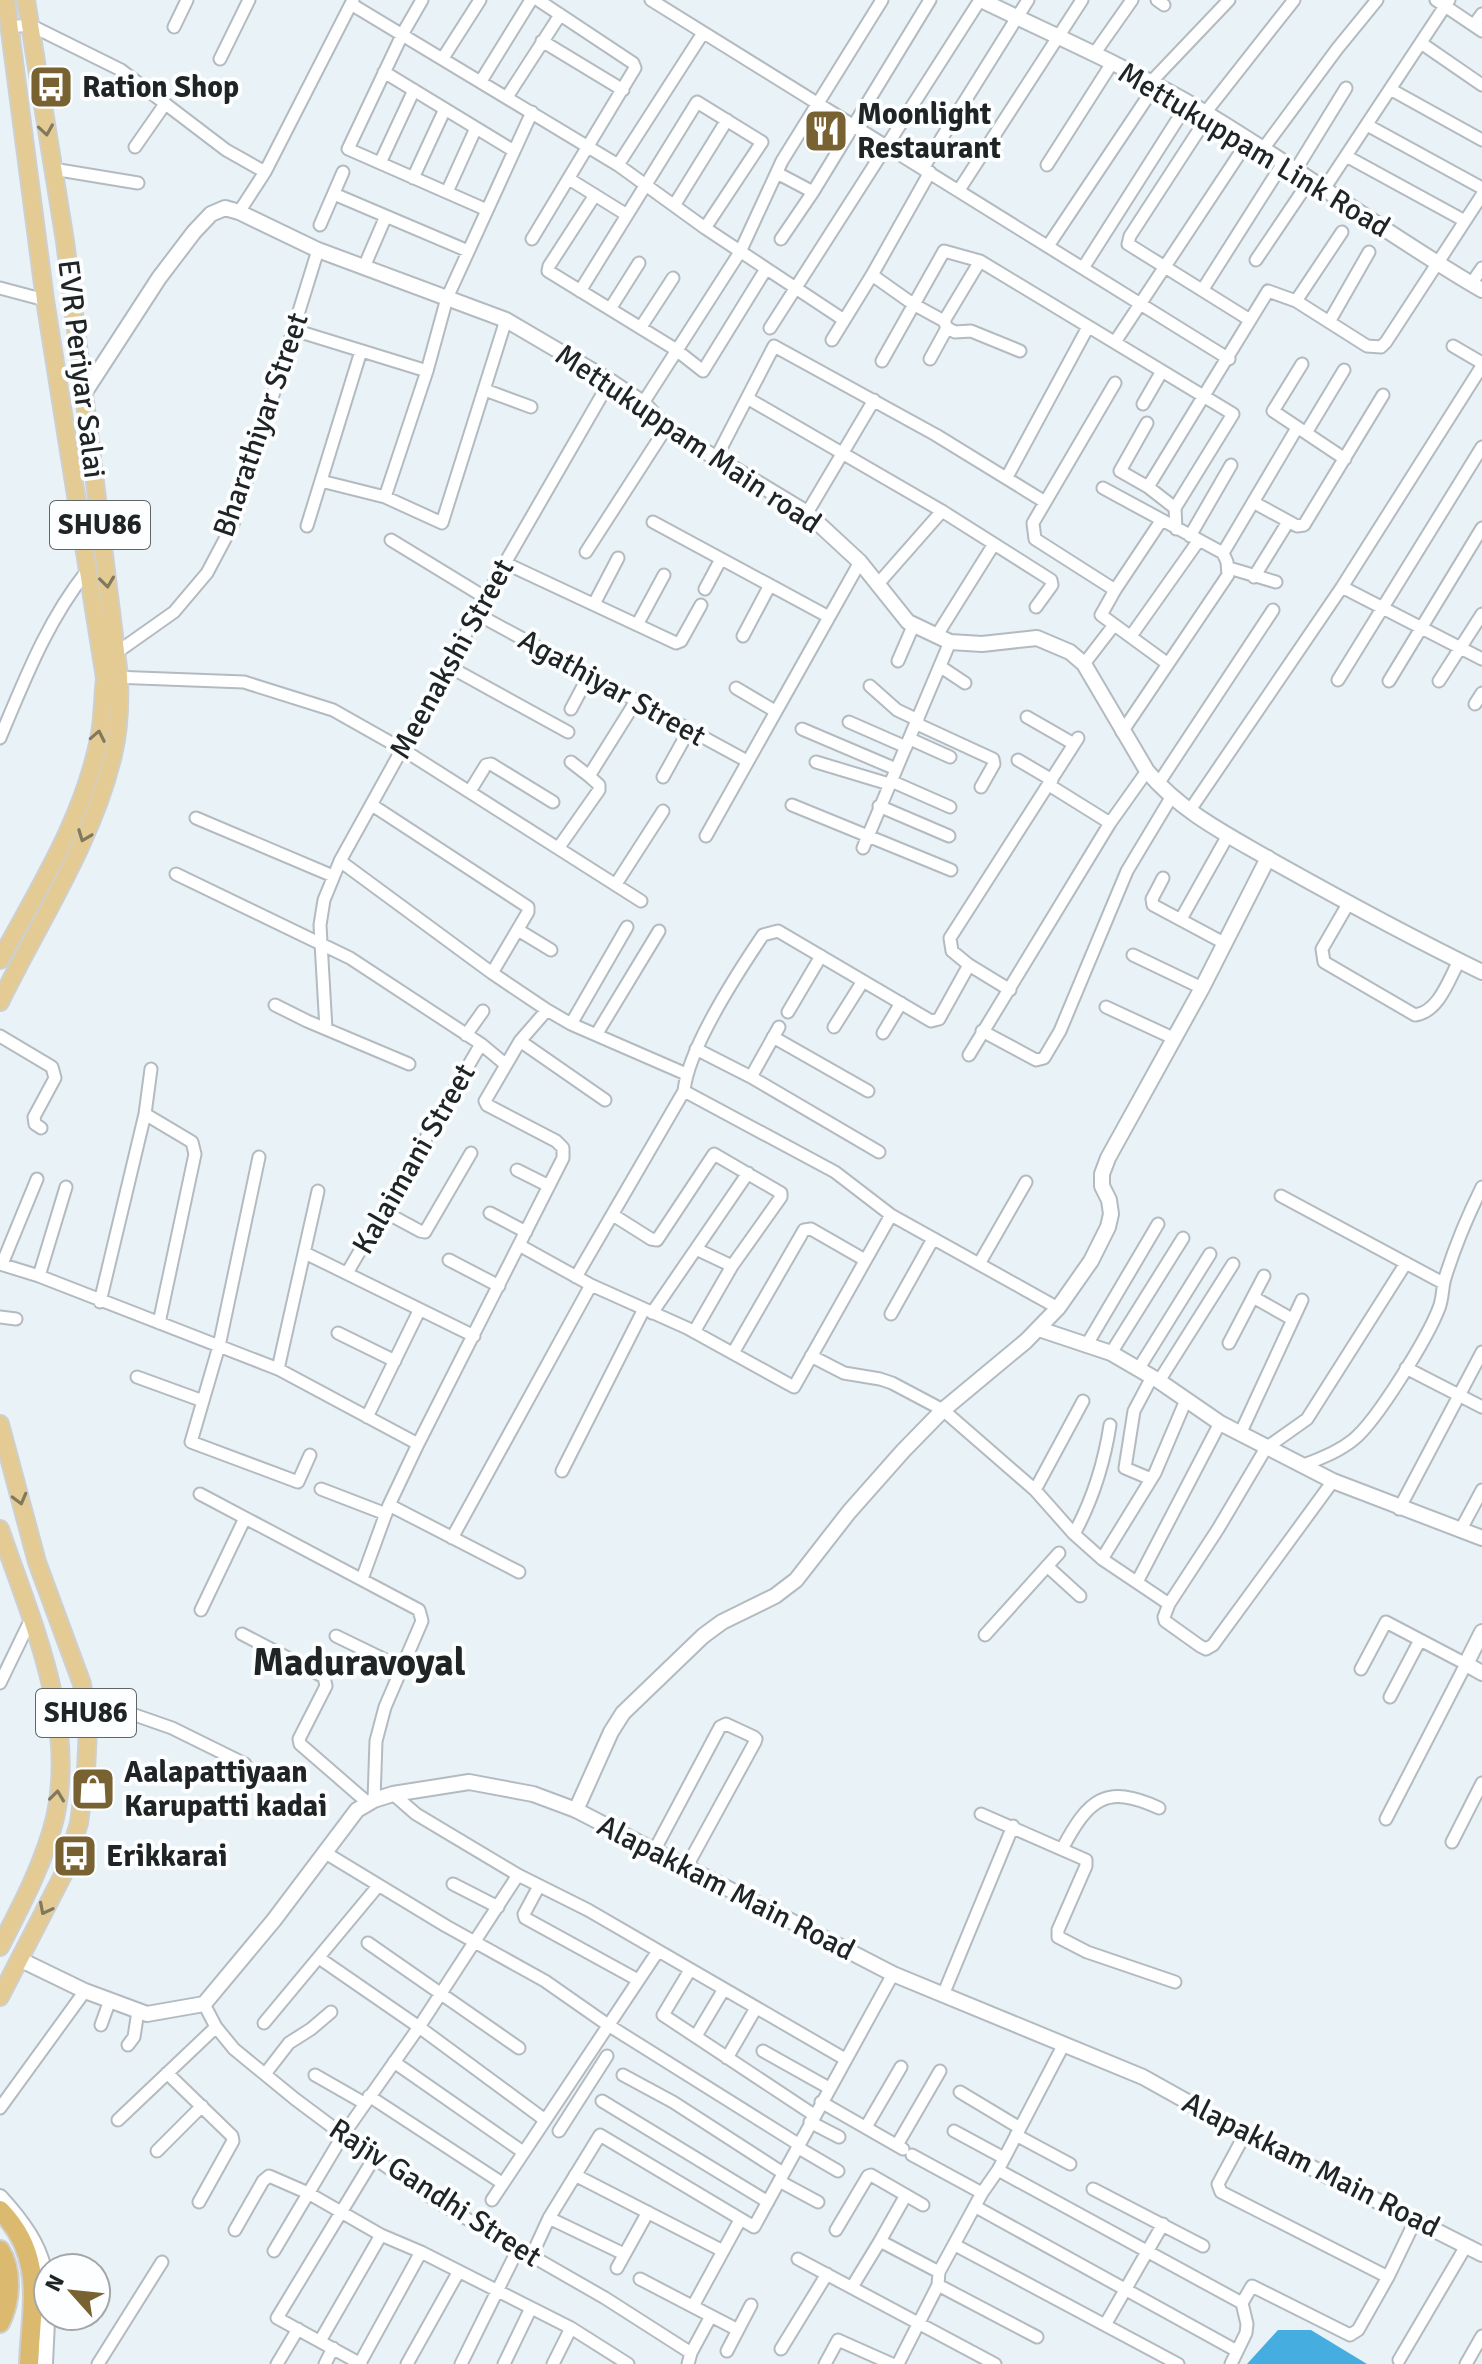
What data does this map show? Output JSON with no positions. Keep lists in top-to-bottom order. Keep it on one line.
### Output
{"streets":{"main road":["Mettukuppam Link Road","EVR Periyar Salai","Mettukuppam Main road","SHU86","Alapakkam Main Road"],"street":["Bharathiyar Street","Meenakshi Street","Agathiyar Street","Kalaimani Street","Rajiv Gandhi Street"]},"crossings":[["EVR Periyar Salai","Bharathiyar Street"],["Bharathiyar Street","Mettukuppam Main road"],["Mettukuppam Main road","Meenakshi Street"],["Meenakshi Street","Agathiyar Street"],["Alapakkam Main Road","Rajiv Gandhi Street"]],"districts":["Maduravoyal"],"places":{"bus stop":["Ration Shop","Erikkarai"],"restaurant":["Moonlight Restaurant"],"shop":["Aalapattiyaan Karupatti kadai"]},"north":"top left"}
